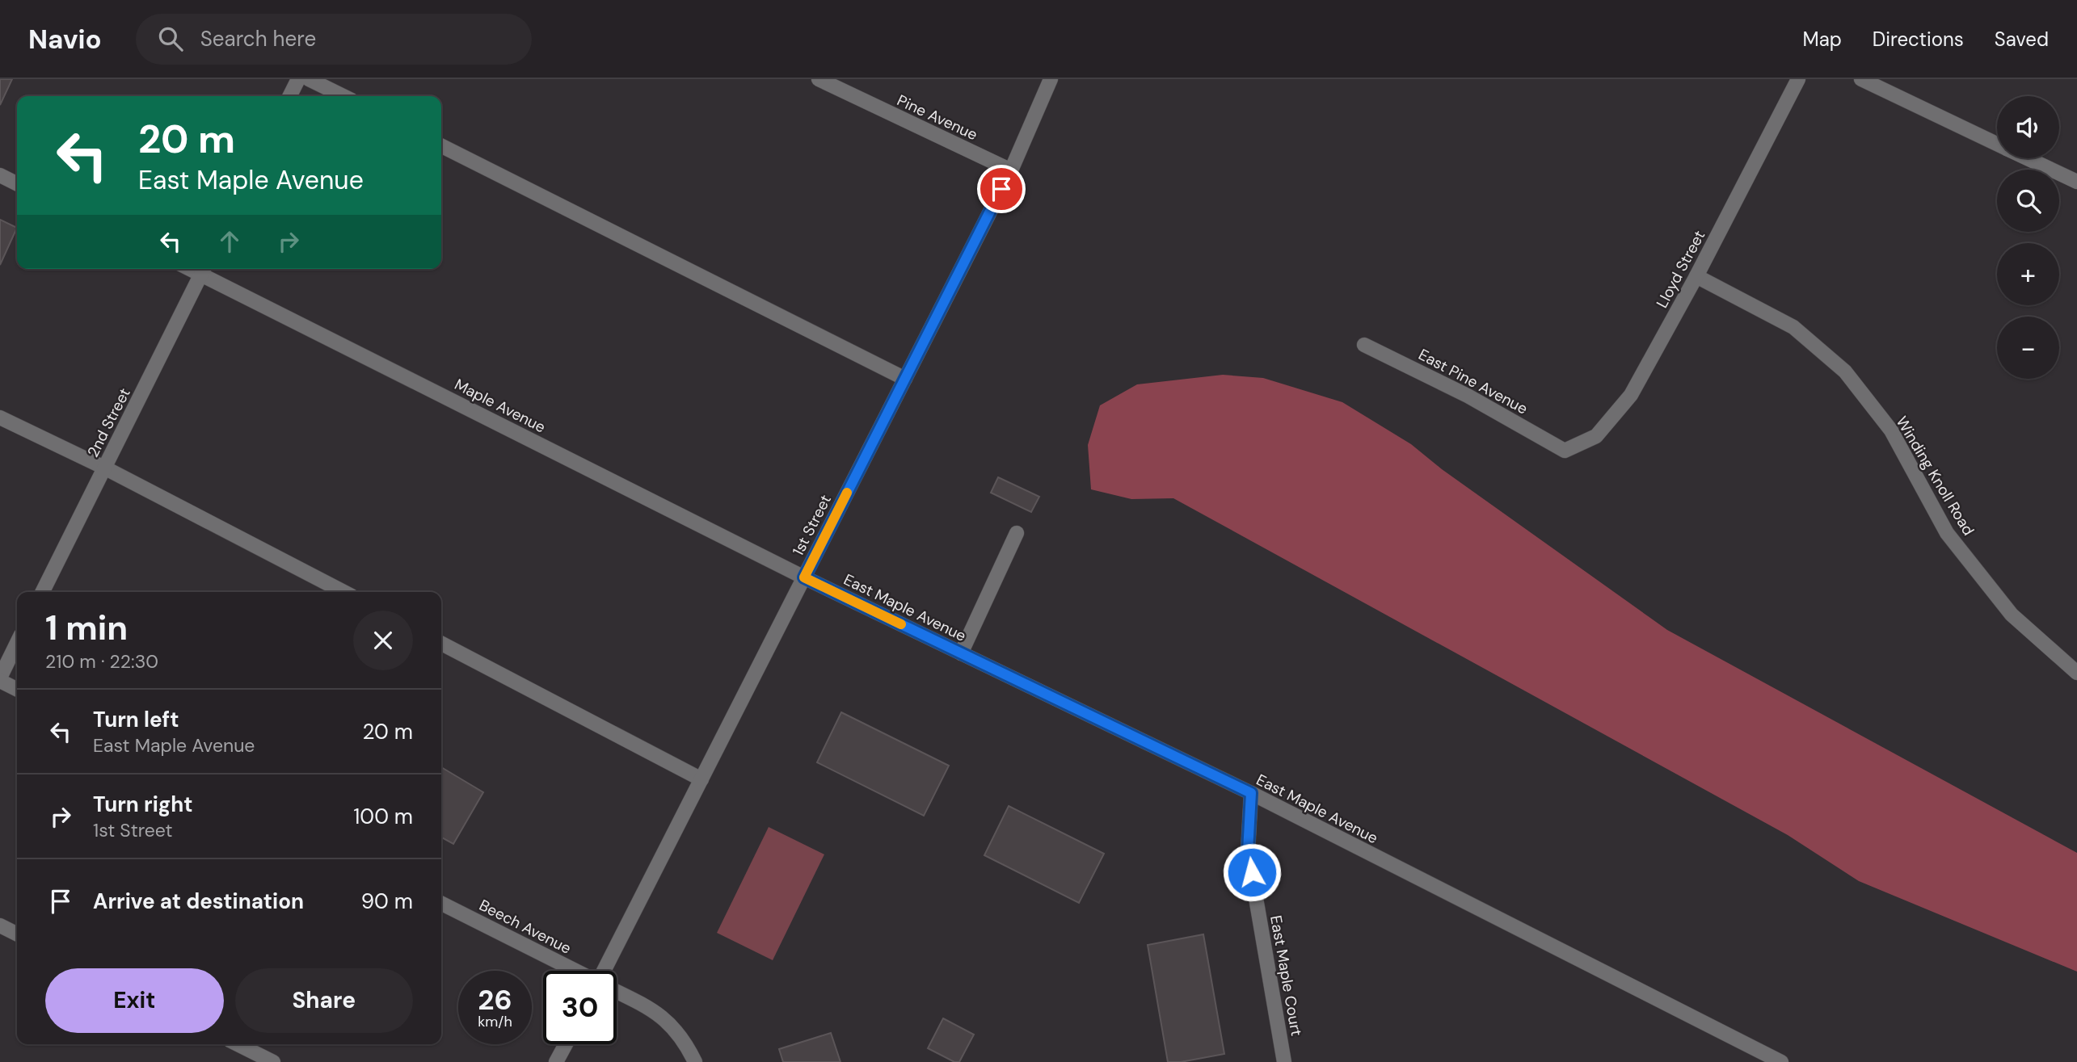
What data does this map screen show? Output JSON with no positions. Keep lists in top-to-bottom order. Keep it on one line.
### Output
{"streets":{"street":["Pine Avenue","Lloyd Street","East Pine Avenue","Maple Avenue","2nd Street","Winding Knoll Road","1st Street","East Maple Avenue","Beech Avenue","East Maple Court"]},"crossings":[["Pine Avenue","1st Street"],["Lloyd Street","East Pine Avenue"],["Lloyd Street","Winding Knoll Road"],["Maple Avenue","2nd Street"],["Maple Avenue","1st Street"],["Maple Avenue","East Maple Avenue"],["1st Street","East Maple Avenue"],["East Maple Avenue","East Maple Court"]],"page":{"header":"Navio","search":"Search here","nav":["Map","Directions","Saved"],"map_buttons":["+","−"],"turn":["20 m","East Maple Avenue"],"heading":["1 min","210 m · 22:30"],"list":[{"name":"Turn left","note":"East Maple Avenue","value":"20 m"},{"name":"Turn right","note":"1st Street","value":"100 m"},{"name":"Arrive at destination","value":"90 m"}],"buttons":["Exit","Share"],"speed":"26 km/h","limit":"30"}}
